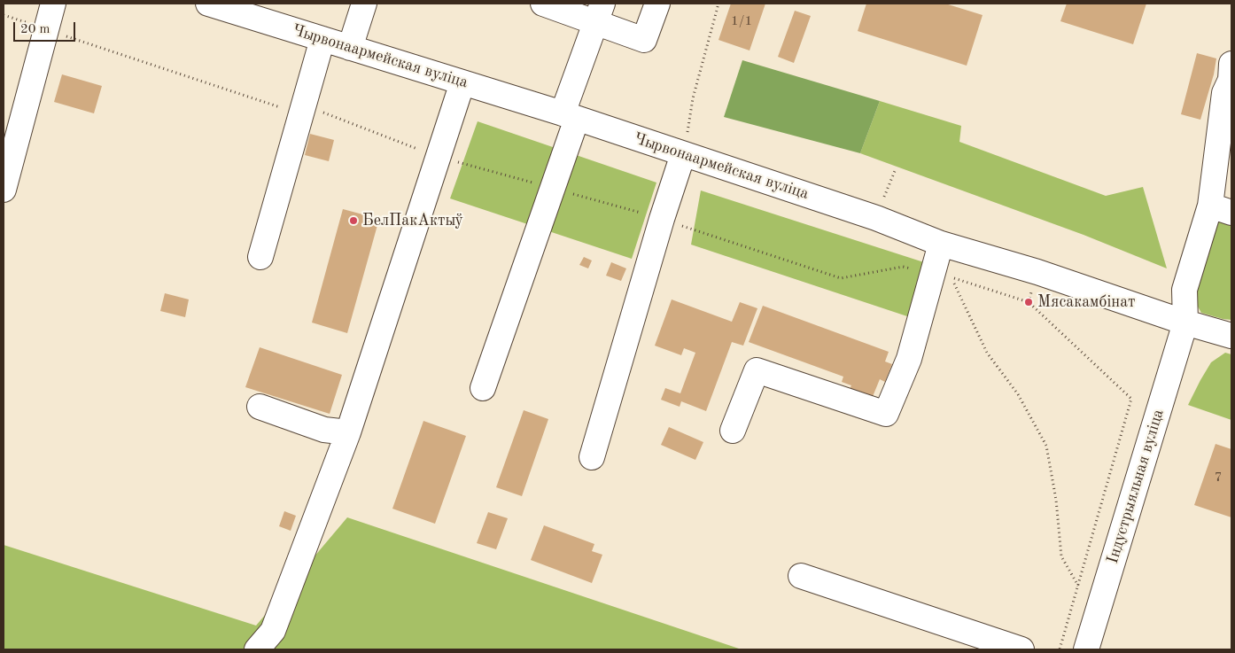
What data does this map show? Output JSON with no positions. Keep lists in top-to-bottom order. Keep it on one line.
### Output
{"streets":{"street":["Чырвонаармейская вуліца","Індустрыяльная вуліца"]},"crossings":[["Чырвонаармейская вуліца","Індустрыяльная вуліца"]],"places":["БелПакАктыў","Мясакамбінат"],"house_numbers":["1/1","7"],"scale_bar":"20 m"}
